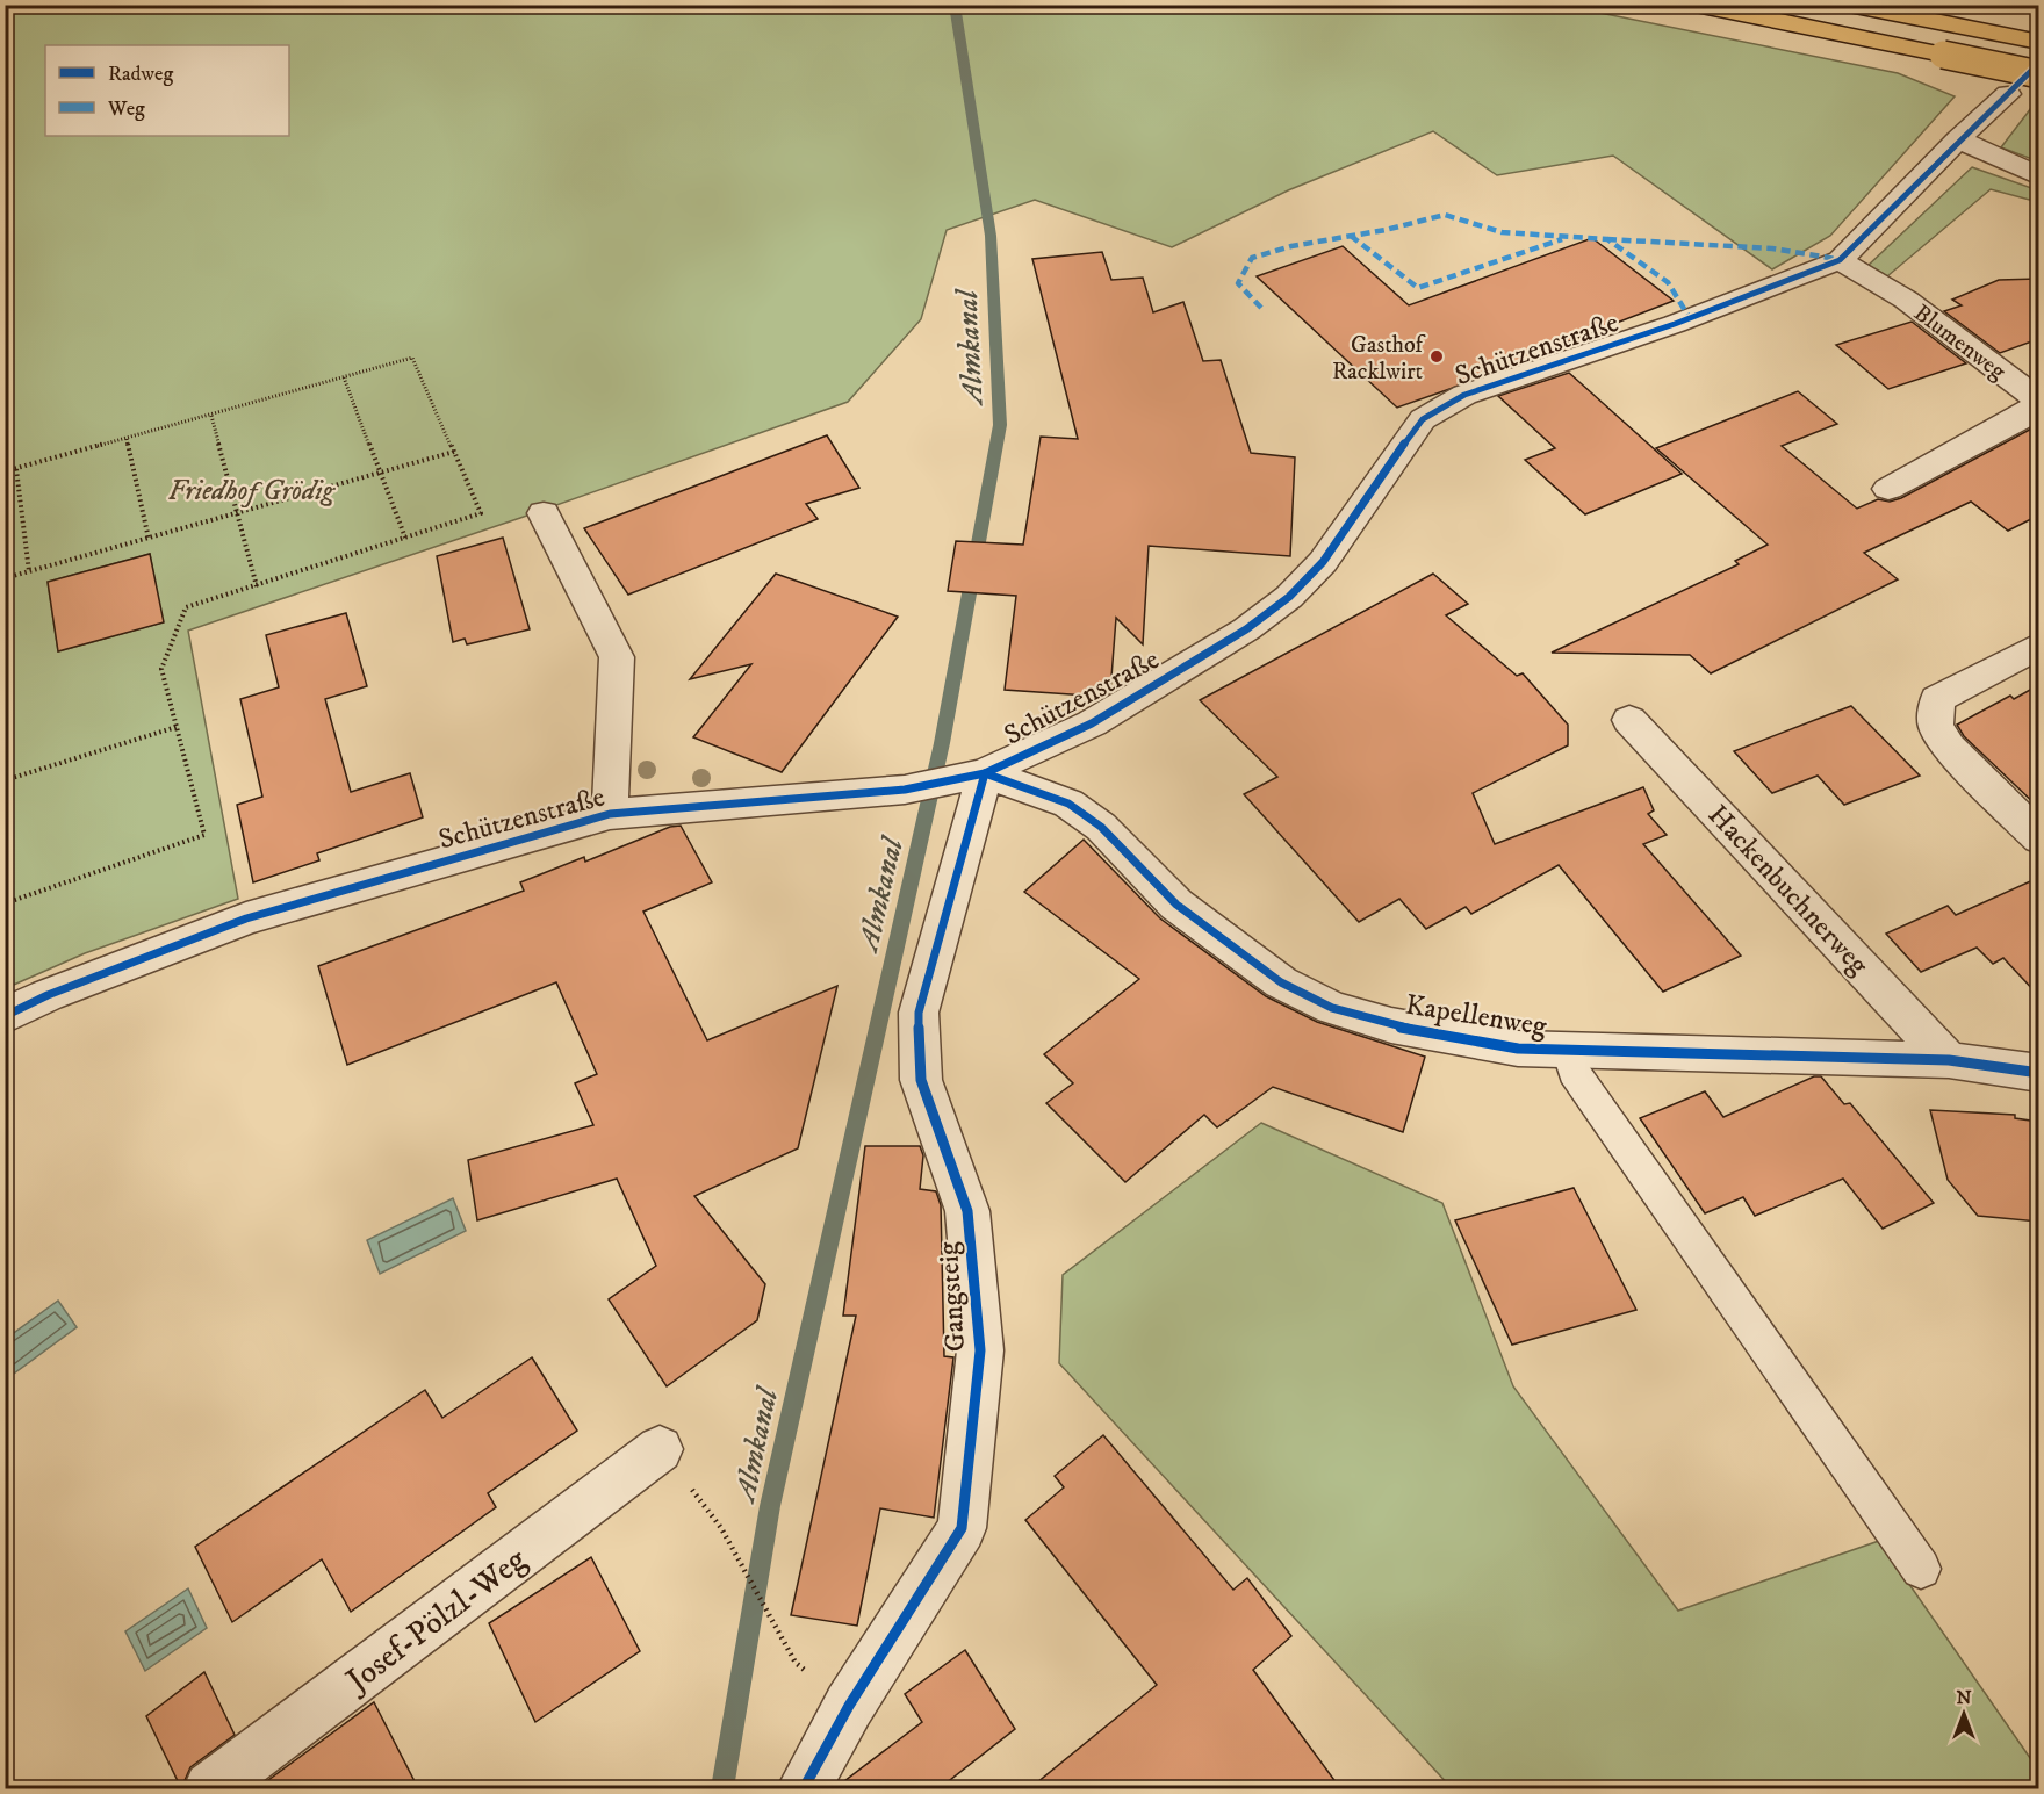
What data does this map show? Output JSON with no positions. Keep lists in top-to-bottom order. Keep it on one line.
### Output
{"streets":{"street":["Blumenweg","Schützenstraße","Hackenbuchnerweg","Kapellenweg","Gangsteig","Josef-Pölzl-Weg"]},"crossings":[["Blumenweg","Schützenstraße"],["Schützenstraße","Kapellenweg"],["Schützenstraße","Gangsteig"],["Hackenbuchnerweg","Kapellenweg"],["Kapellenweg","Gangsteig"]],"water":["Almkanal"],"parks":["Friedhof Grödig"],"places":["Gasthof Racklwirt"],"legend":["Radweg","Weg"],"north":"top"}
